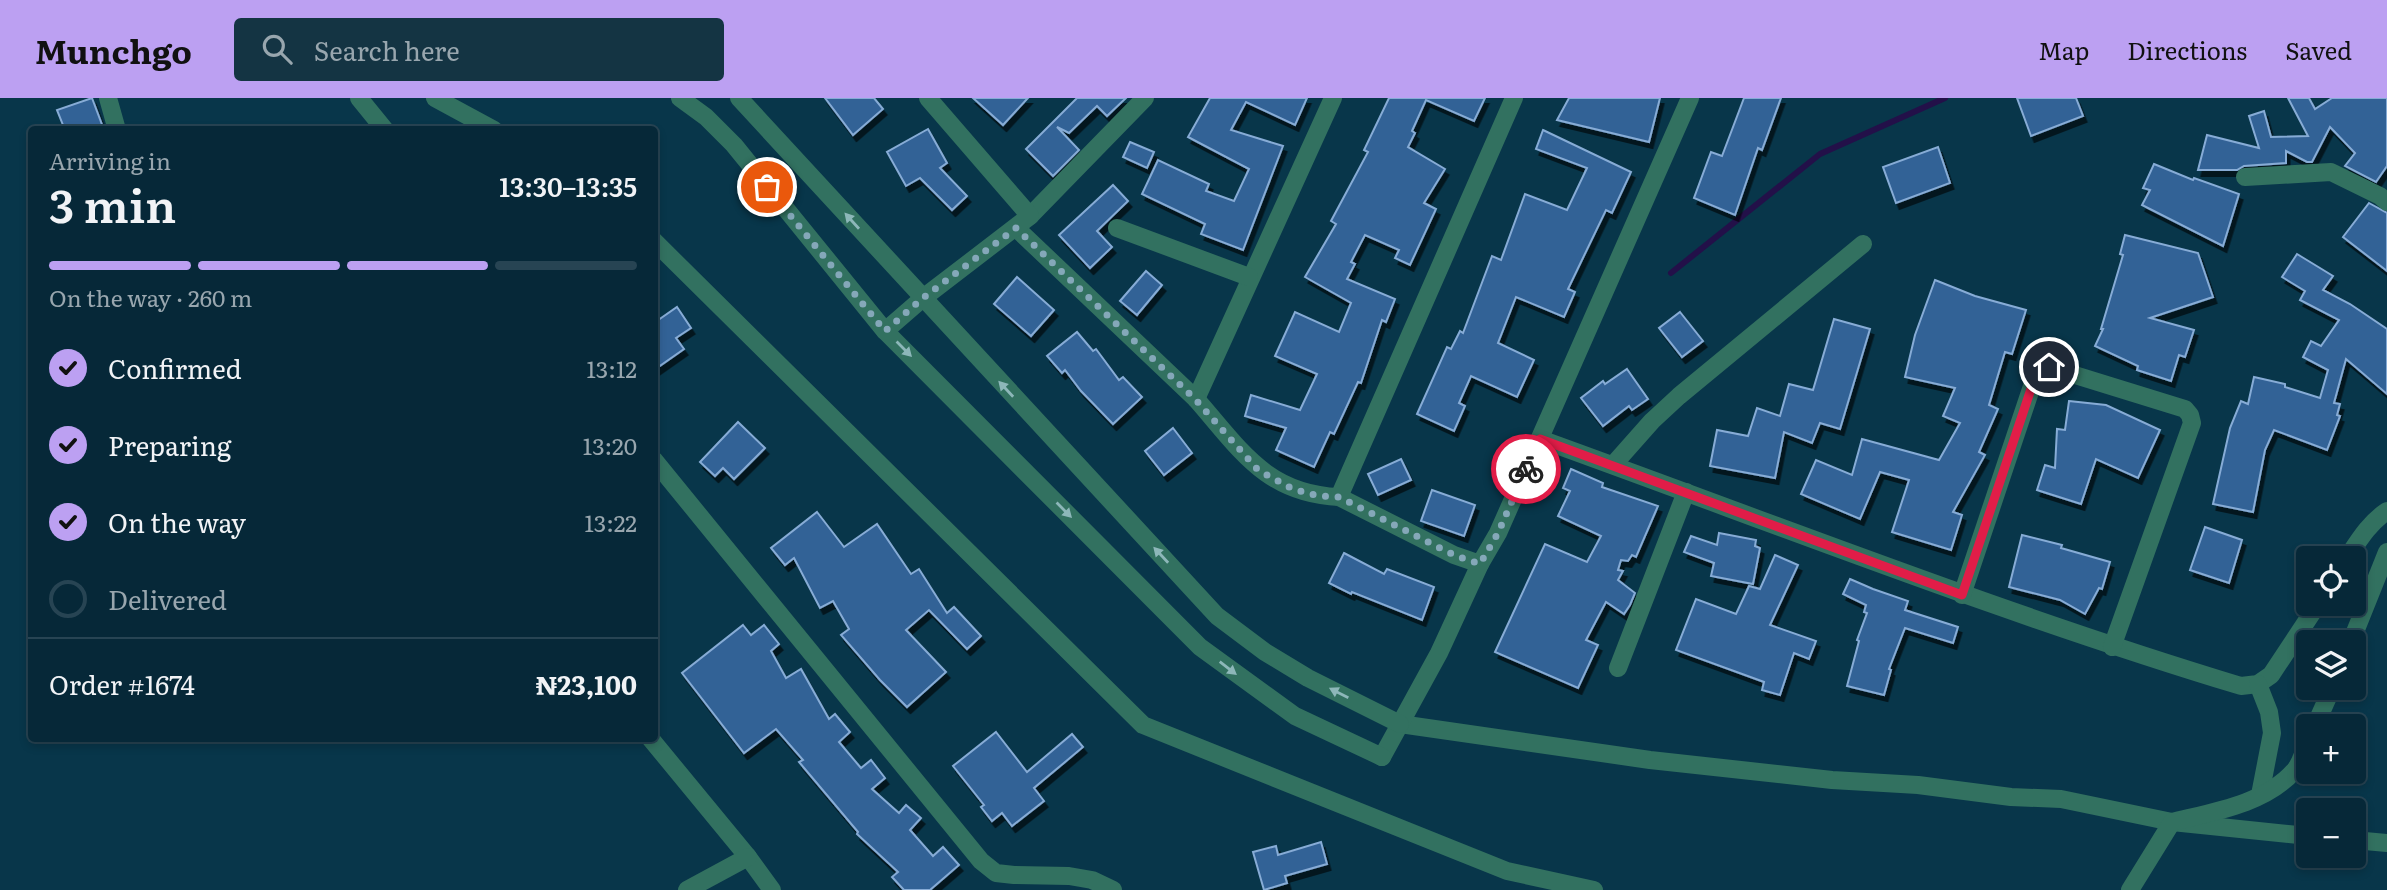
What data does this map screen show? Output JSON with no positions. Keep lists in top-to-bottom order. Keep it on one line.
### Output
{"page":{"header":"Munchgo","search":"Search here","nav":["Map","Directions","Saved"],"heading":["3 min","Arriving in","13:30–13:35"],"panel":["Order #1674","₦23,100"],"bar":"On the way · 260 m","list":[["Confirmed","13:12"],["Preparing","13:20"],["On the way","13:22"],"Delivered"],"map_buttons":["+","−"]}}
